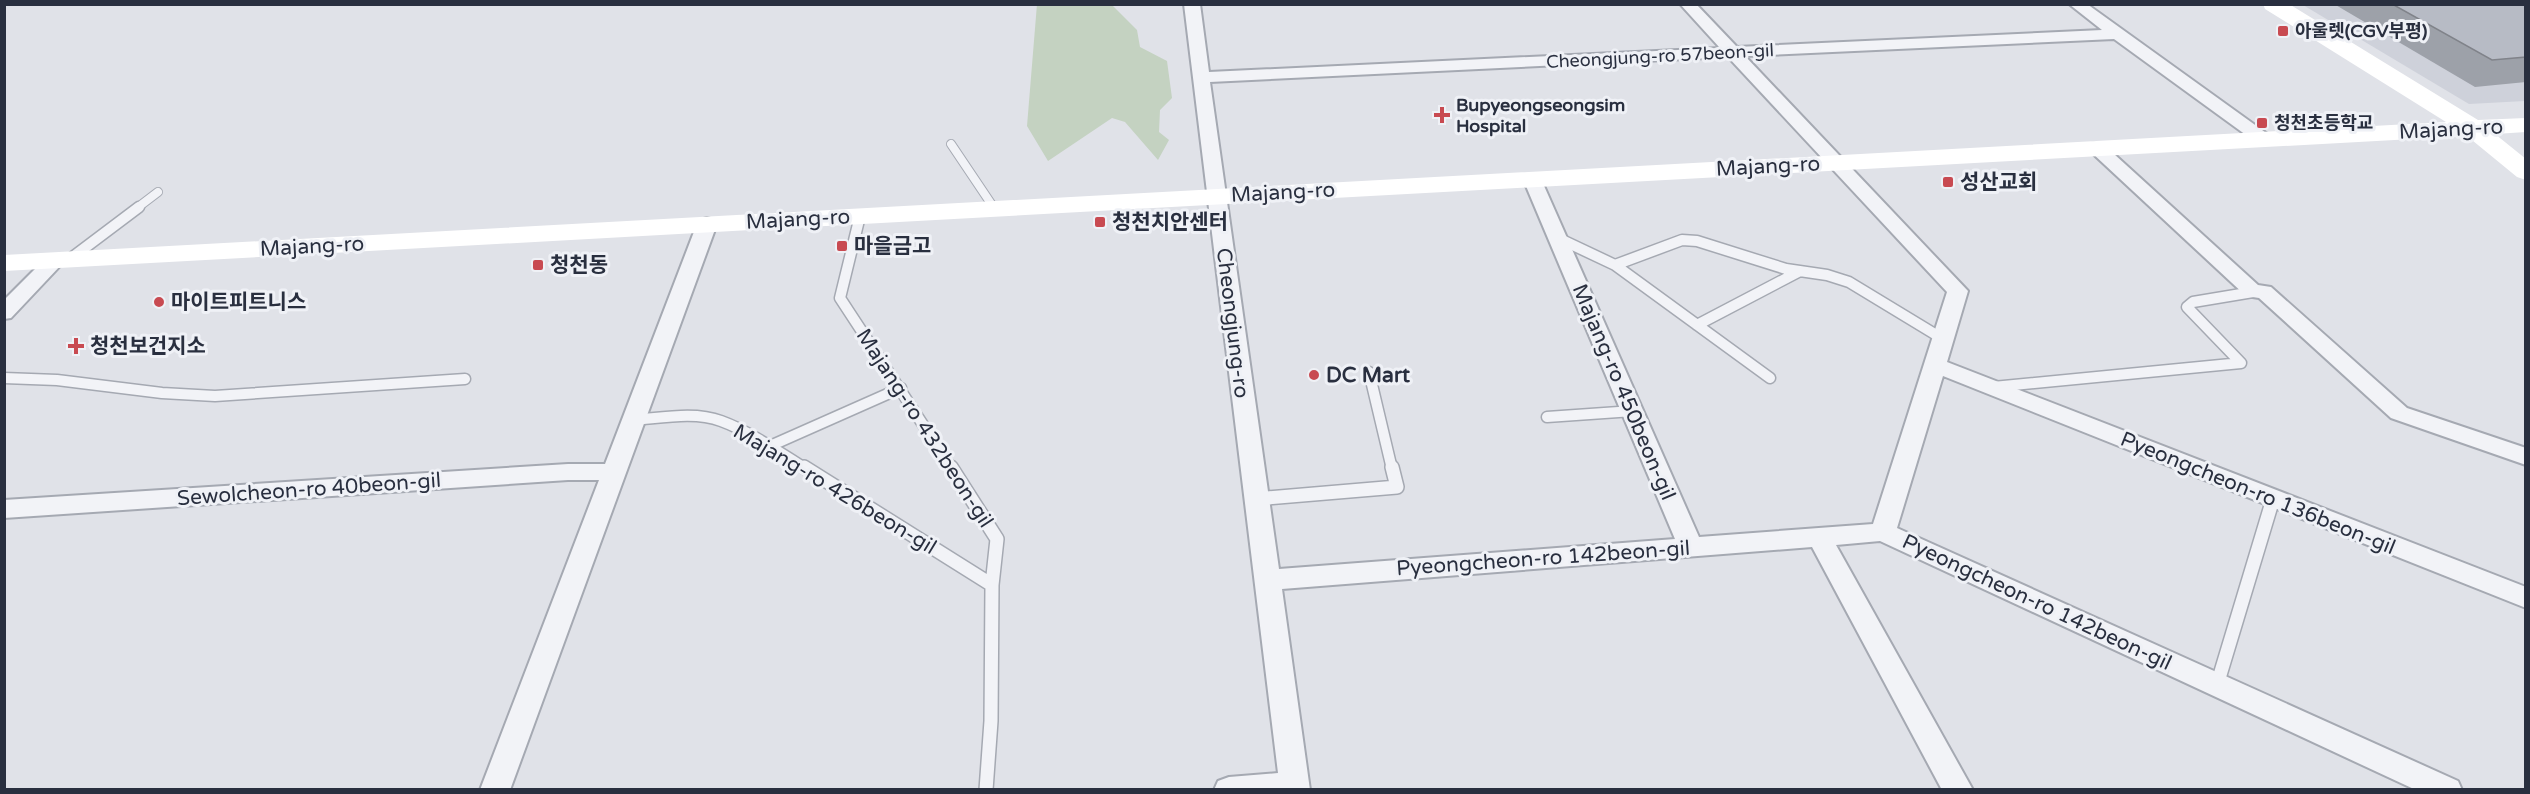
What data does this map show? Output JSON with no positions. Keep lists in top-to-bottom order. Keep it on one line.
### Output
{"streets":{"main road":["Majang-ro"],"street":["Cheongjung-ro 57beon-gil","Cheongjung-ro","Majang-ro 450beon-gil","Sewolcheon-ro 40beon-gil","Pyeongcheon-ro 136beon-gil","Pyeongcheon-ro 142beon-gil"],"lane":["Majang-ro 432beon-gil","Majang-ro 426beon-gil"]},"crossings":[["Cheongjung-ro 57beon-gil","Cheongjung-ro"],["Majang-ro","Cheongjung-ro"],["Majang-ro","Majang-ro 450beon-gil"],["Majang-ro","Majang-ro 432beon-gil"],["Cheongjung-ro","Pyeongcheon-ro 142beon-gil"],["Majang-ro 450beon-gil","Pyeongcheon-ro 142beon-gil"],["Majang-ro 432beon-gil","Majang-ro 426beon-gil"]],"places":{"transit":["아울렛(CGV부평)","청천초등학교","성산교회","청천치안센터","마을금고","청천동"],"health":["Bupyeongseongsim Hospital","청천보건지소"],"other":["마이트피트니스","DC Mart"]}}
